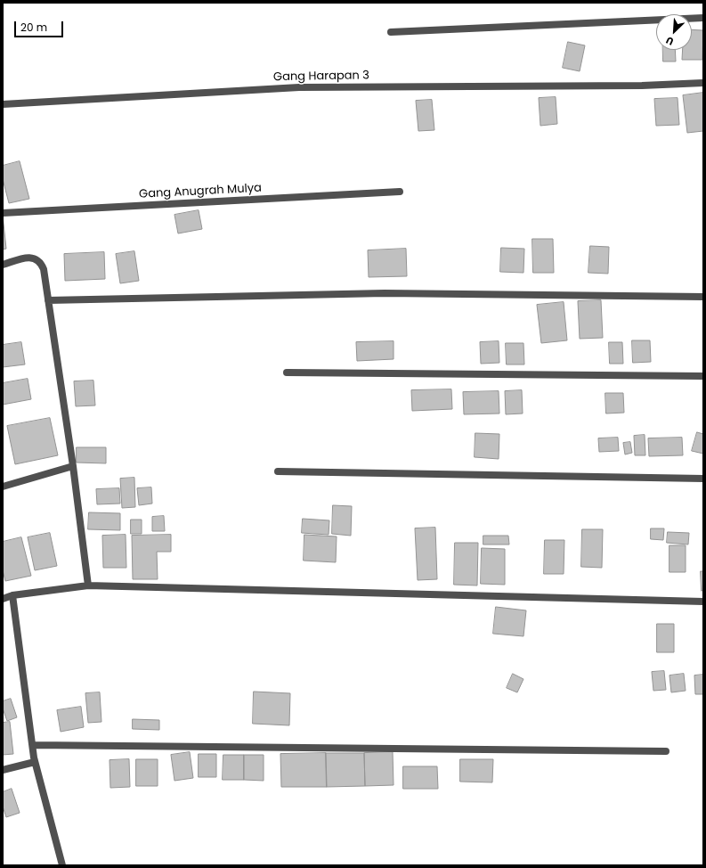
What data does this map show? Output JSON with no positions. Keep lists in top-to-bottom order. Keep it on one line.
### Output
{"streets":{"street":["Gang Harapan 3","Gang Anugrah Mulya"]},"scale_bar":"20 m","north":"bottom left"}
